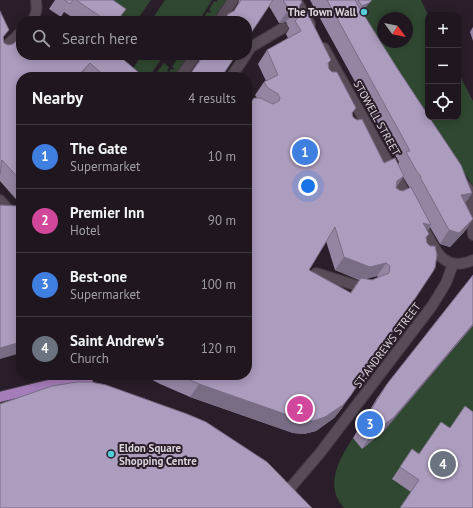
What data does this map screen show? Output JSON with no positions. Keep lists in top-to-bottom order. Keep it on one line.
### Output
{"streets":{"street":["STOWELL STREET","ST. ANDREWS STREET"]},"crossings":[["STOWELL STREET","ST. ANDREWS STREET"]],"places":["The Town Wall","Eldon Square Shopping Centre"],"north":"bottom right","page":{"map_buttons":["+","−"],"search":"Search here","heading":["Nearby","4 results"],"list":[{"mark":"1","name":"The Gate","note":"Supermarket","value":"10 m"},{"mark":"2","name":"Premier Inn","note":"Hotel","value":"90 m"},{"mark":"3","name":"Best-one","note":"Supermarket","value":"100 m"},{"mark":"4","name":"Saint Andrew's","note":"Church","value":"120 m"}],"pins":["1","2","3","4"]}}
